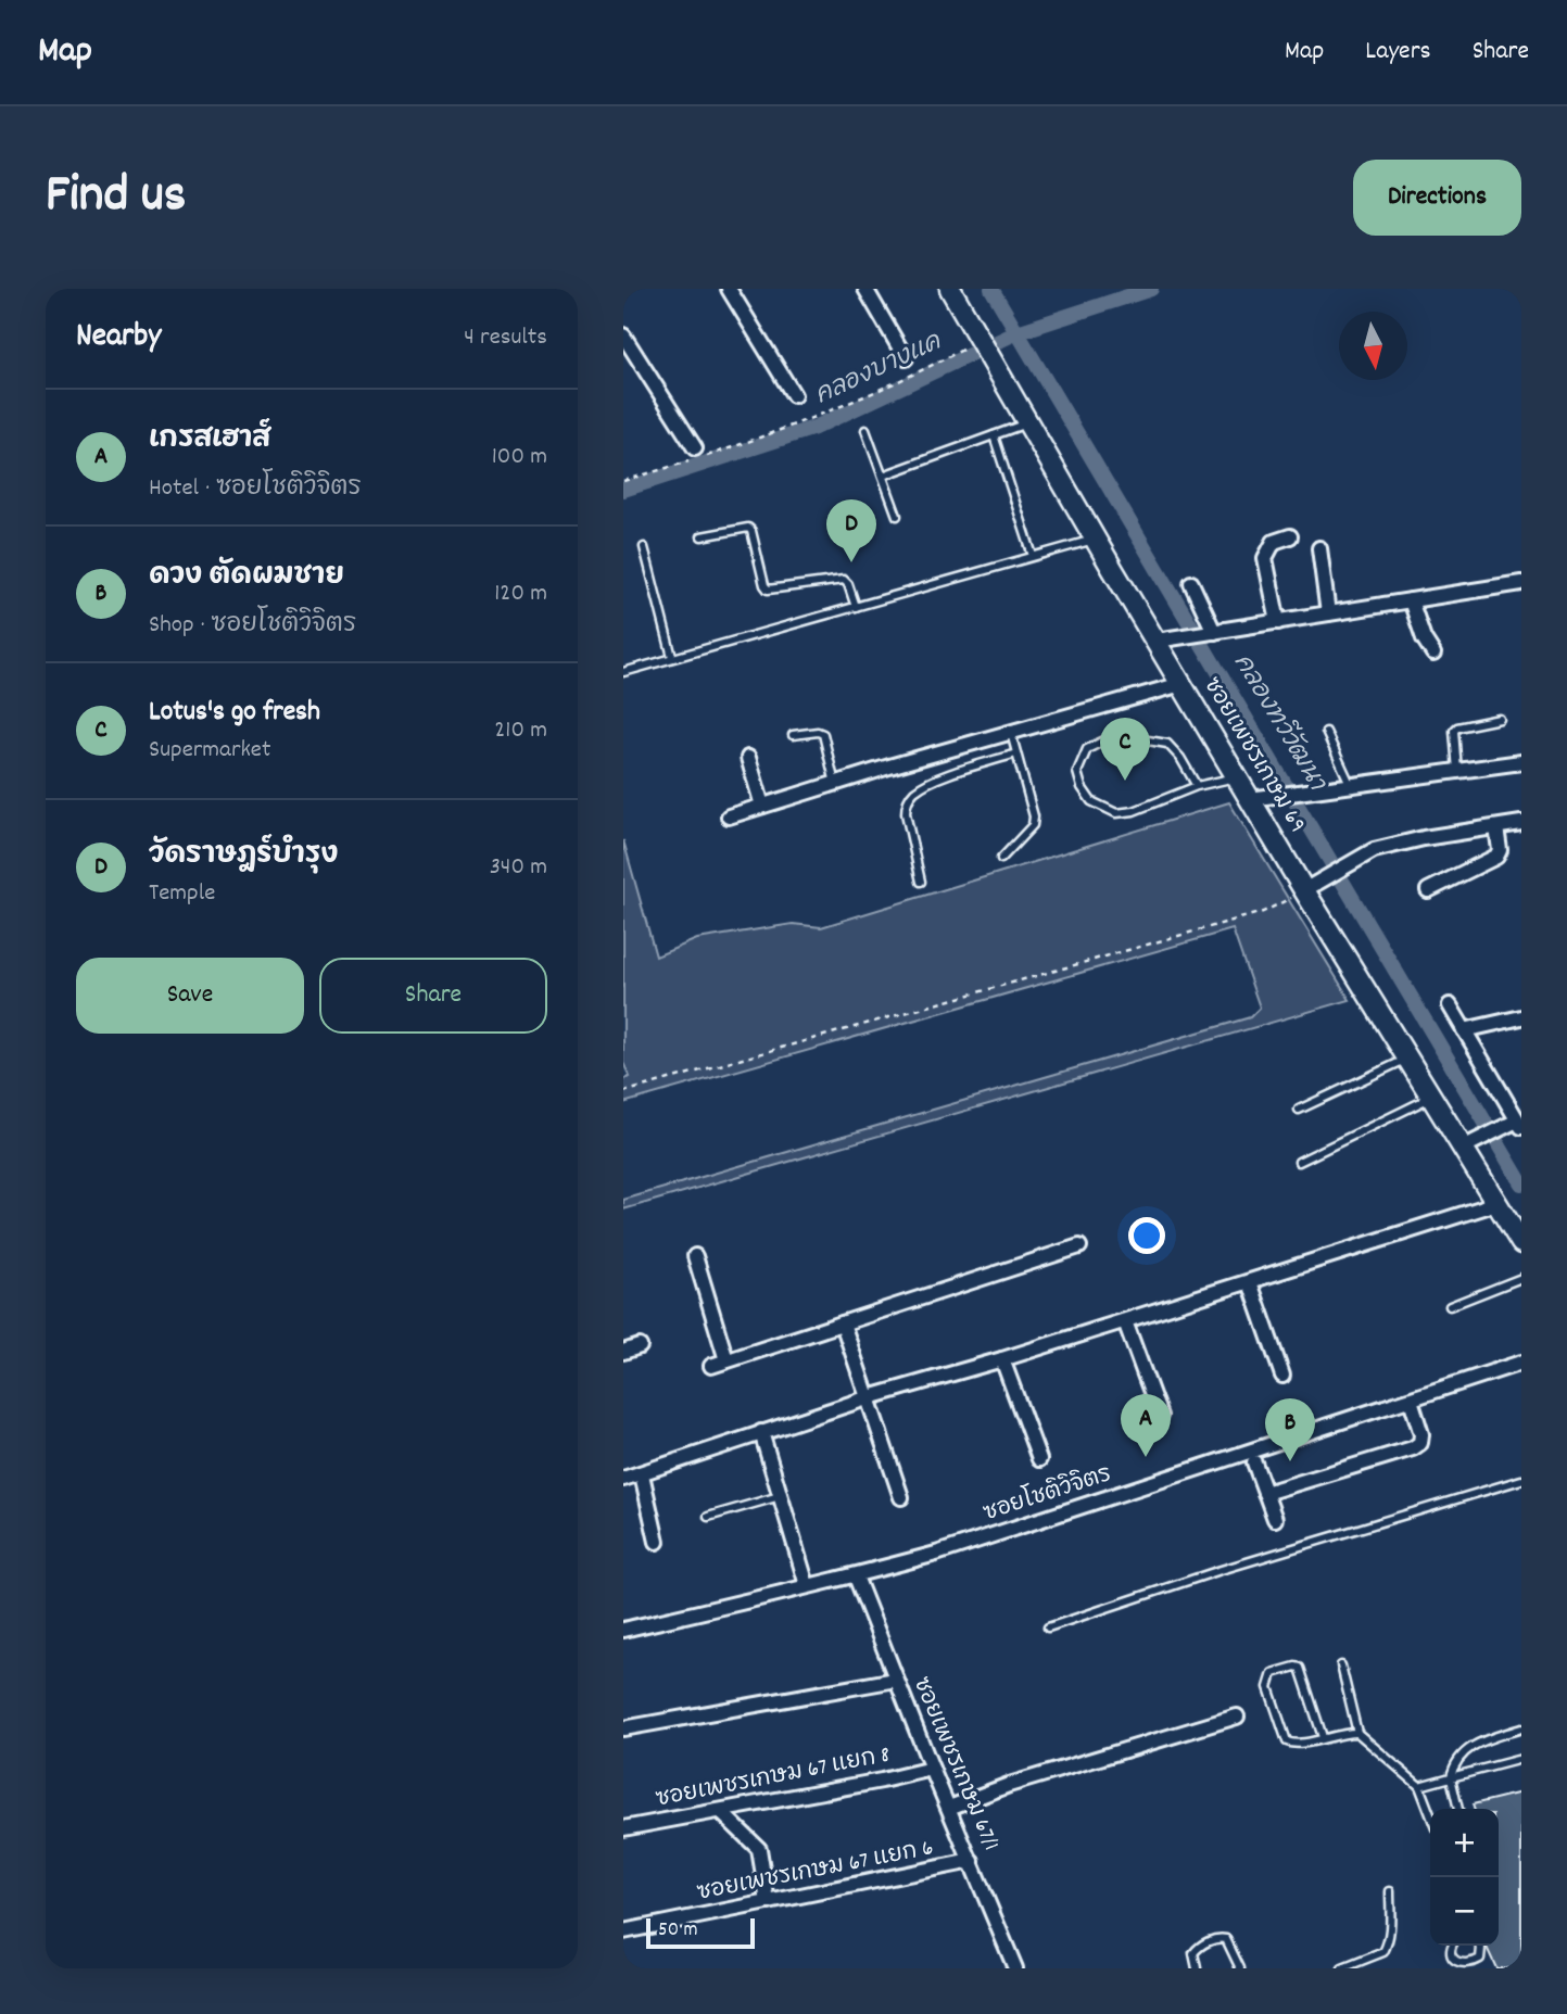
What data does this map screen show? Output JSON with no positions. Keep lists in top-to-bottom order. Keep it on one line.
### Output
{"streets":{"main road":["ซอยเพชรเกษม 69"],"street":["ซอยโชติวิจิตร","ซอยเพชรเกษม 67/1","ซอยเพชรเกษม 67 แยก 8","ซอยเพชรเกษม 67 แยก 6"]},"crossings":[["ซอยโชติวิจิตร","ซอยเพชรเกษม 67/1"],["ซอยเพชรเกษม 67/1","ซอยเพชรเกษม 67 แยก 8"],["ซอยเพชรเกษม 67/1","ซอยเพชรเกษม 67 แยก 6"]],"water":["คลองบางแค","คลองทวีวัฒนา"],"scale_bar":"50 m","north":"bottom","page":{"header":"Map","nav":["Map","Layers","Share"],"title":"Find us","buttons":["Directions",["Save","Share"]],"heading":["Nearby","4 results"],"list":[{"mark":"A","name":"เกรสเฮาส์","note":"Hotel · ซอยโชติวิจิตร","value":"100 m"},{"mark":"B","name":"ดวง ตัดผมชาย","note":"Shop · ซอยโชติวิจิตร","value":"120 m"},{"mark":"C","name":"Lotus's go fresh","note":"Supermarket","value":"210 m"},{"mark":"D","name":"วัดราษฎร์บำรุง","note":"Temple","value":"340 m"}],"pins":["D","C","A","B"],"map_buttons":["+","−"],"scale":"50 m"}}
